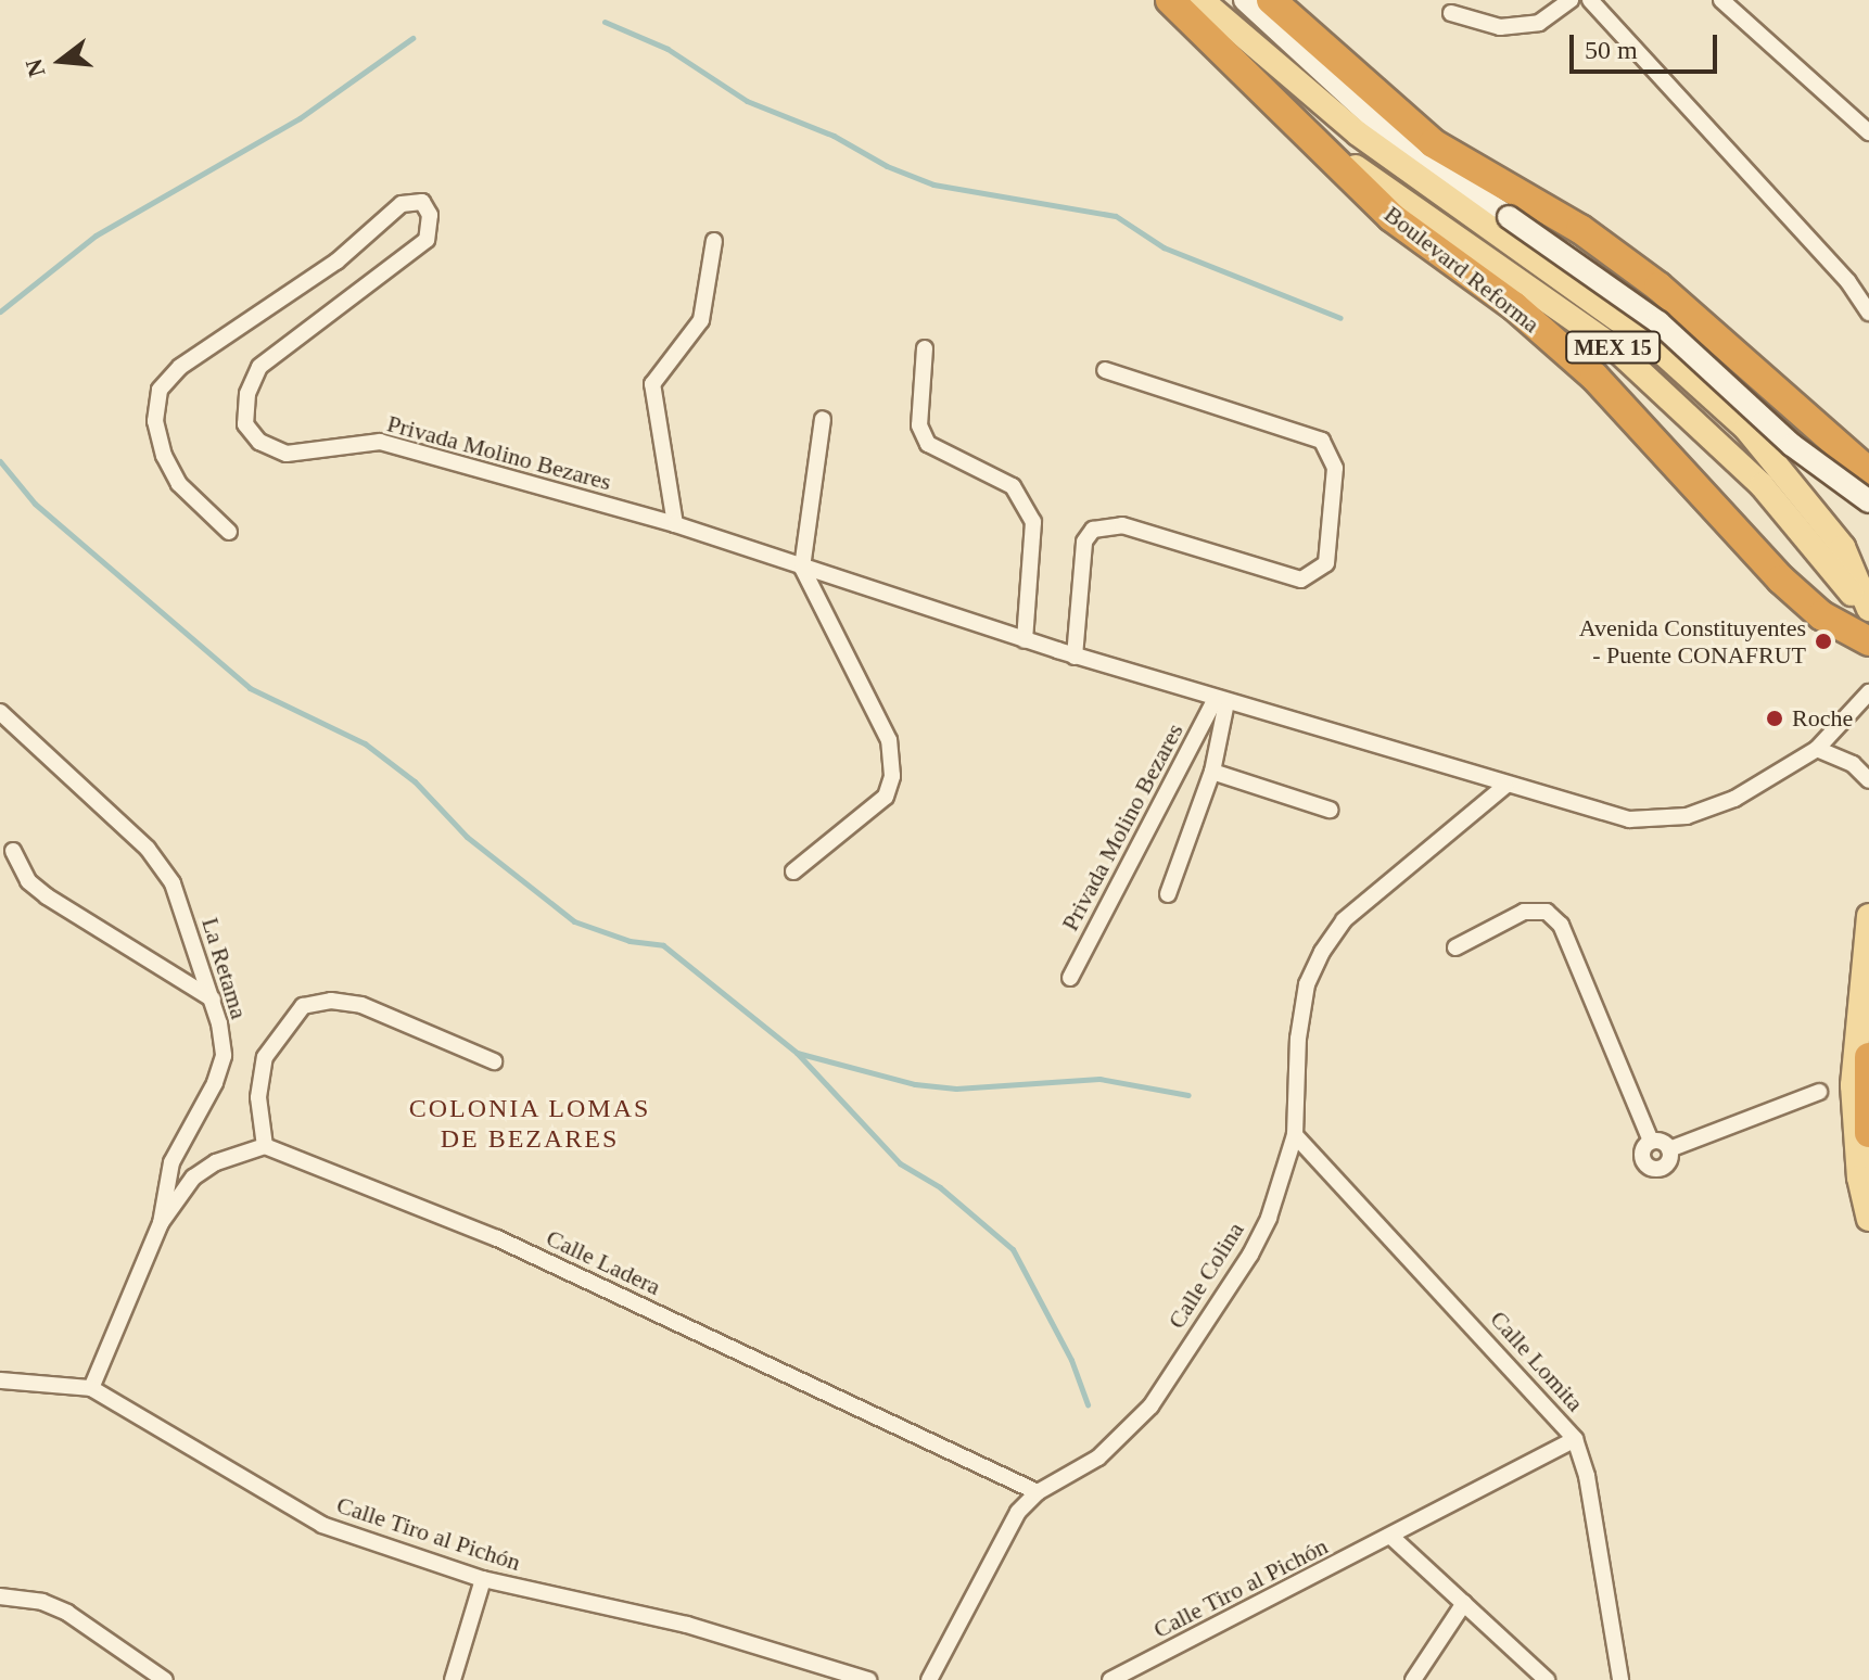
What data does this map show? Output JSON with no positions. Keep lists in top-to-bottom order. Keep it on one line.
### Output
{"streets":{"highway":["Boulevard Reforma","MEX 15"],"street":["Privada Molino Bezares","La Retama","Calle Ladera","Calle Colina","Calle Lomita","Calle Tiro al Pichón"]},"crossings":[["Boulevard Reforma","MEX 15"],["Privada Molino Bezares","Calle Colina"],["La Retama","Calle Tiro al Pichón"],["Calle Ladera","Calle Colina"],["Calle Colina","Calle Lomita"],["Calle Lomita","Calle Tiro al Pichón"]],"districts":["COLONIA LOMAS DE BEZARES"],"places":["Avenida Constituyentes - Puente CONAFRUT","Roche"],"scale_bar":"50 m","north":"left"}
